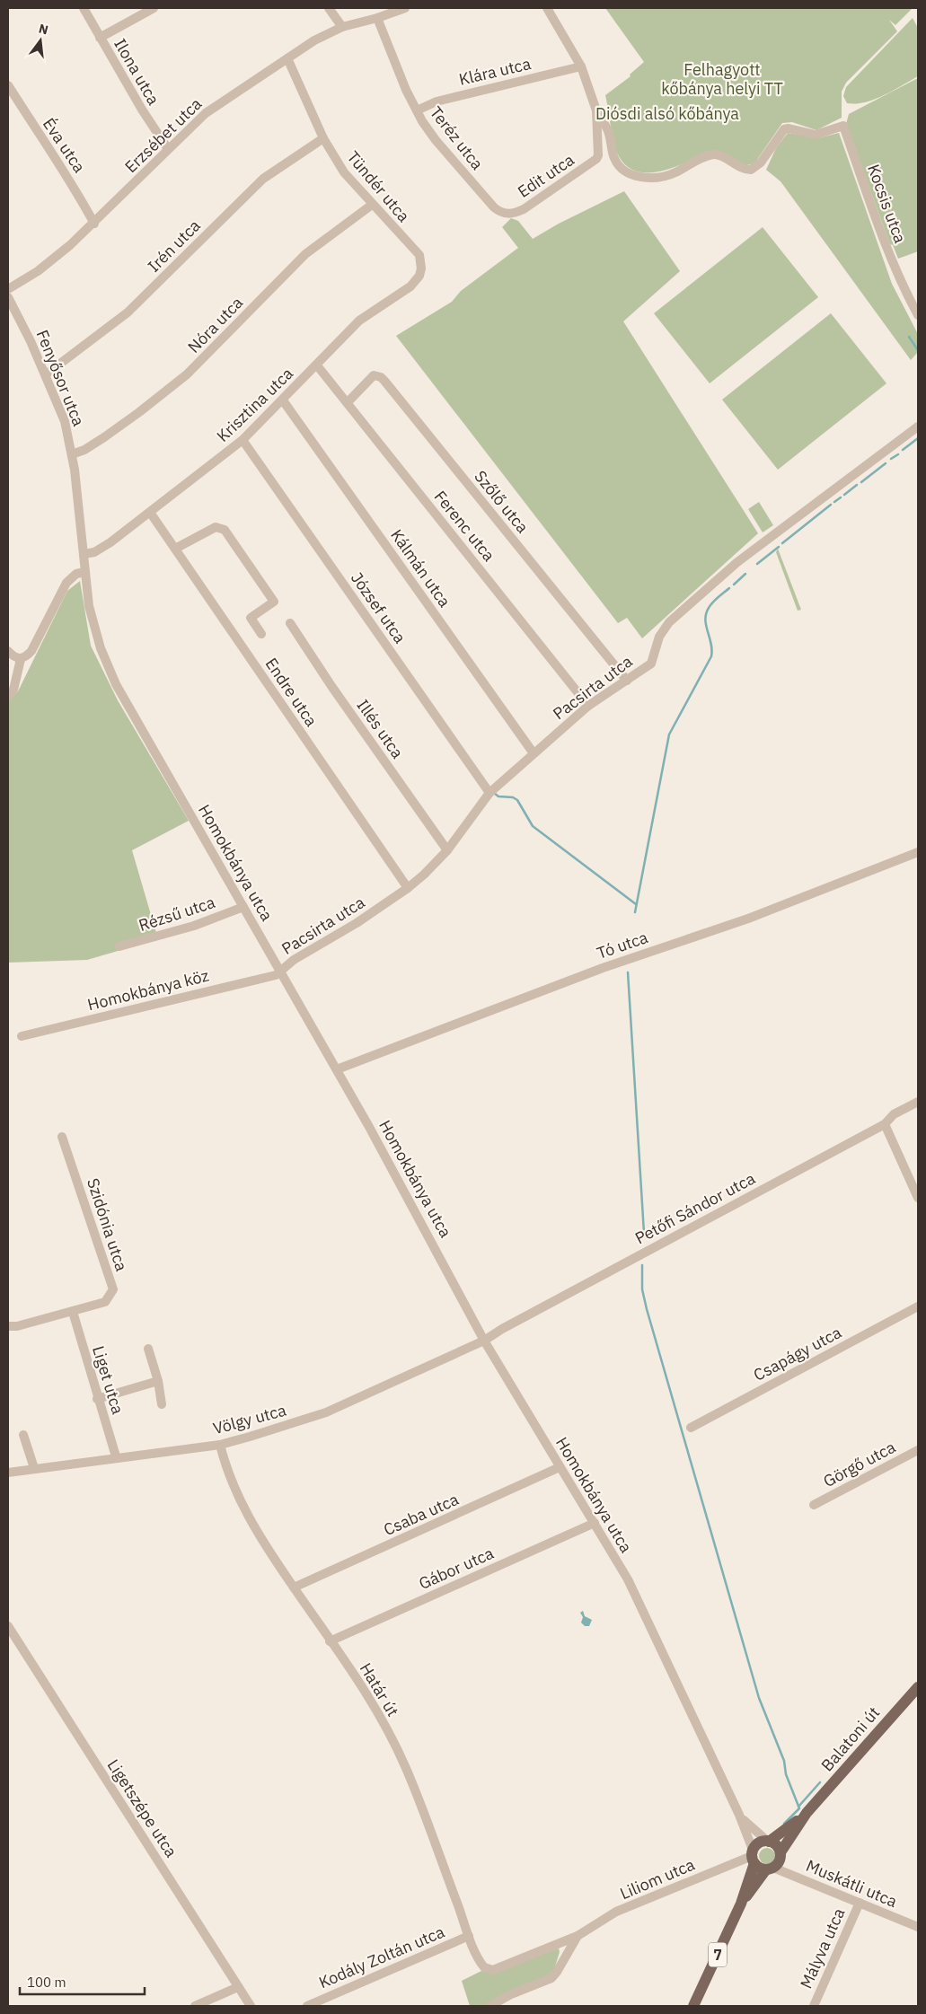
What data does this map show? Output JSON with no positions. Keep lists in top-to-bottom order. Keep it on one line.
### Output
{"streets":{"main road":["Balatoni út","7"],"street":["Ilona utca","Klára utca","Erzsébet utca","Teréz utca","Éva utca","Edit utca","Tündér utca","Kocsis utca","Irén utca","Nóra utca","Fenyősor utca","Krisztina utca","Szőlő utca","Ferenc utca","Kálmán utca","József utca","Pacsirta utca","Endre utca","Illés utca","Homokbánya utca","Rézsű utca","Tó utca","Homokbánya köz","Petőfi Sándor utca","Szidónia utca","Csapágy utca","Liget utca","Völgy utca","Görgő utca","Csaba utca","Gábor utca","Határ út","Ligetszépe utca","Liliom utca","Muskátli utca","Mályva utca","Kodály Zoltán utca"]},"crossings":[["Ilona utca","Erzsébet utca"],["Klára utca","Teréz utca"],["Erzsébet utca","Teréz utca"],["Erzsébet utca","Éva utca"],["Erzsébet utca","Tündér utca"],["Teréz utca","Edit utca"],["Edit utca","Kocsis utca"],["Tündér utca","Irén utca"],["Tündér utca","Nóra utca"],["Tündér utca","Krisztina utca"],["Irén utca","Fenyősor utca"],["Nóra utca","Fenyősor utca"],["Fenyősor utca","Krisztina utca"],["Fenyősor utca","Homokbánya utca"],["Krisztina utca","Ferenc utca"],["Krisztina utca","Kálmán utca"],["Krisztina utca","József utca"],["Krisztina utca","Endre utca"],["Krisztina utca","Homokbánya utca"],["Szőlő utca","Ferenc utca"],["Szőlő utca","Pacsirta utca"],["Ferenc utca","Pacsirta utca"],["Kálmán utca","Pacsirta utca"],["József utca","Pacsirta utca"],["Pacsirta utca","Endre utca"],["Pacsirta utca","Illés utca"],["Pacsirta utca","Homokbánya utca"],["Pacsirta utca","Homokbánya köz"],["Homokbánya utca","Rézsű utca"],["Homokbánya utca","Tó utca"],["Homokbánya utca","Homokbánya köz"],["Homokbánya utca","Petőfi Sándor utca"],["Homokbánya utca","Völgy utca"],["Homokbánya utca","Csaba utca"],["Homokbánya utca","Gábor utca"],["Homokbánya utca","Balatoni út"],["Homokbánya utca","Liliom utca"],["Homokbánya utca","Muskátli utca"],["Homokbánya utca","7"],["Petőfi Sándor utca","Völgy utca"],["Szidónia utca","Liget utca"],["Liget utca","Völgy utca"],["Völgy utca","Határ út"],["Csaba utca","Határ út"],["Gábor utca","Határ út"],["Határ út","Liliom utca"],["Határ út","Kodály Zoltán utca"],["Balatoni út","Liliom utca"],["Balatoni út","Muskátli utca"],["Balatoni út","7"],["Liliom utca","Muskátli utca"],["Liliom utca","7"],["Muskátli utca","Mályva utca"],["Muskátli utca","7"]],"parks":["Felhagyott kőbánya helyi TT","Diósdi alsó kőbánya"],"scale_bar":"100 m","north":"top"}
